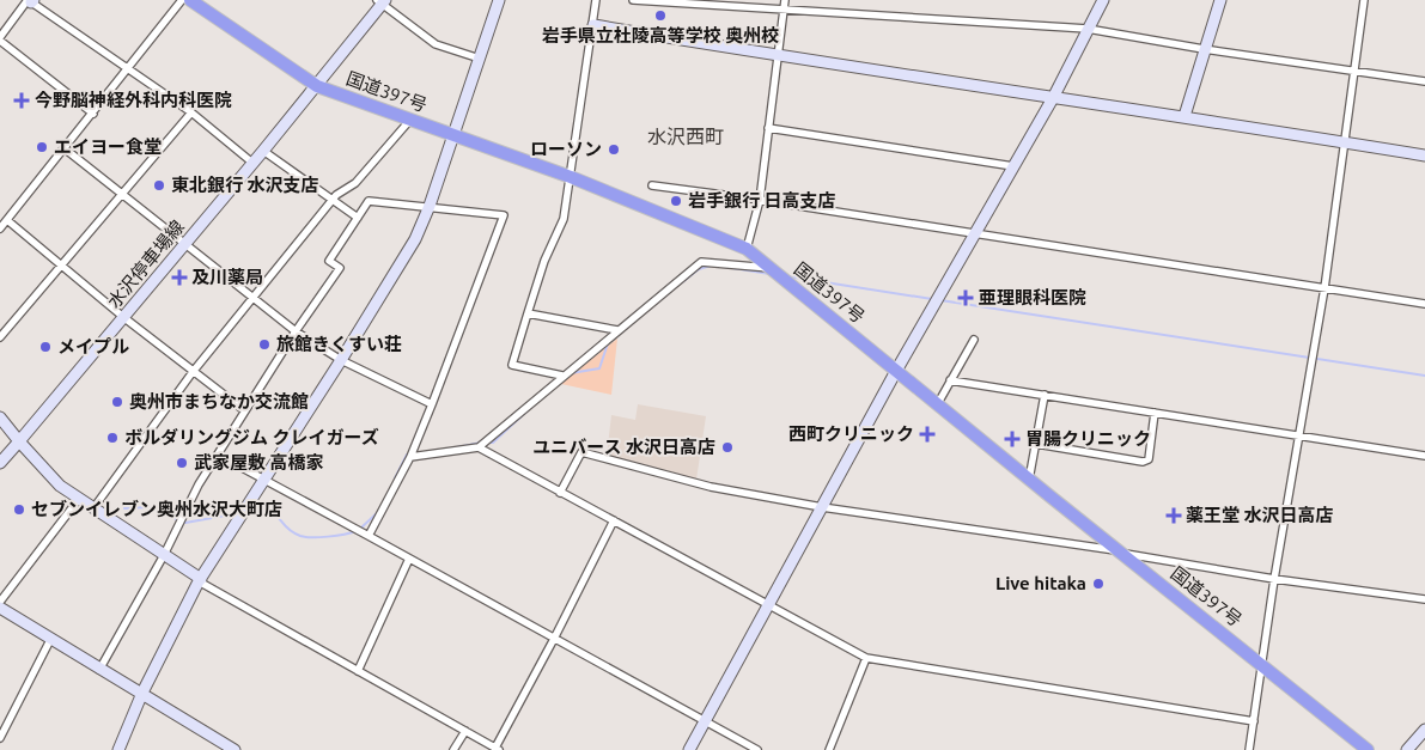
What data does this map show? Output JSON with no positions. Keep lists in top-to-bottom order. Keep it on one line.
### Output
{"streets":{"highway":["国道397号"],"street":["水沢停車場線"]},"crossings":[["国道397号","水沢停車場線"]],"districts":["水沢西町"],"places":{"other":["岩手県立杜陵高等学校 奥州校","エイヨー食堂","ローソン","東北銀行 水沢支店","岩手銀行 日高支店","旅館きくすい荘","メイプル","奥州市まちなか交流館","ボルダリングジム クレイガーズ","ユニバース 水沢日高店","武家屋敷 高橋家","セブンイレブン奥州水沢大町店","Live hitaka"],"health":["今野脳神経外科内科医院","及川薬局","亜理眼科医院","西町クリニック","胃腸クリニック","薬王堂 水沢日高店"]}}
